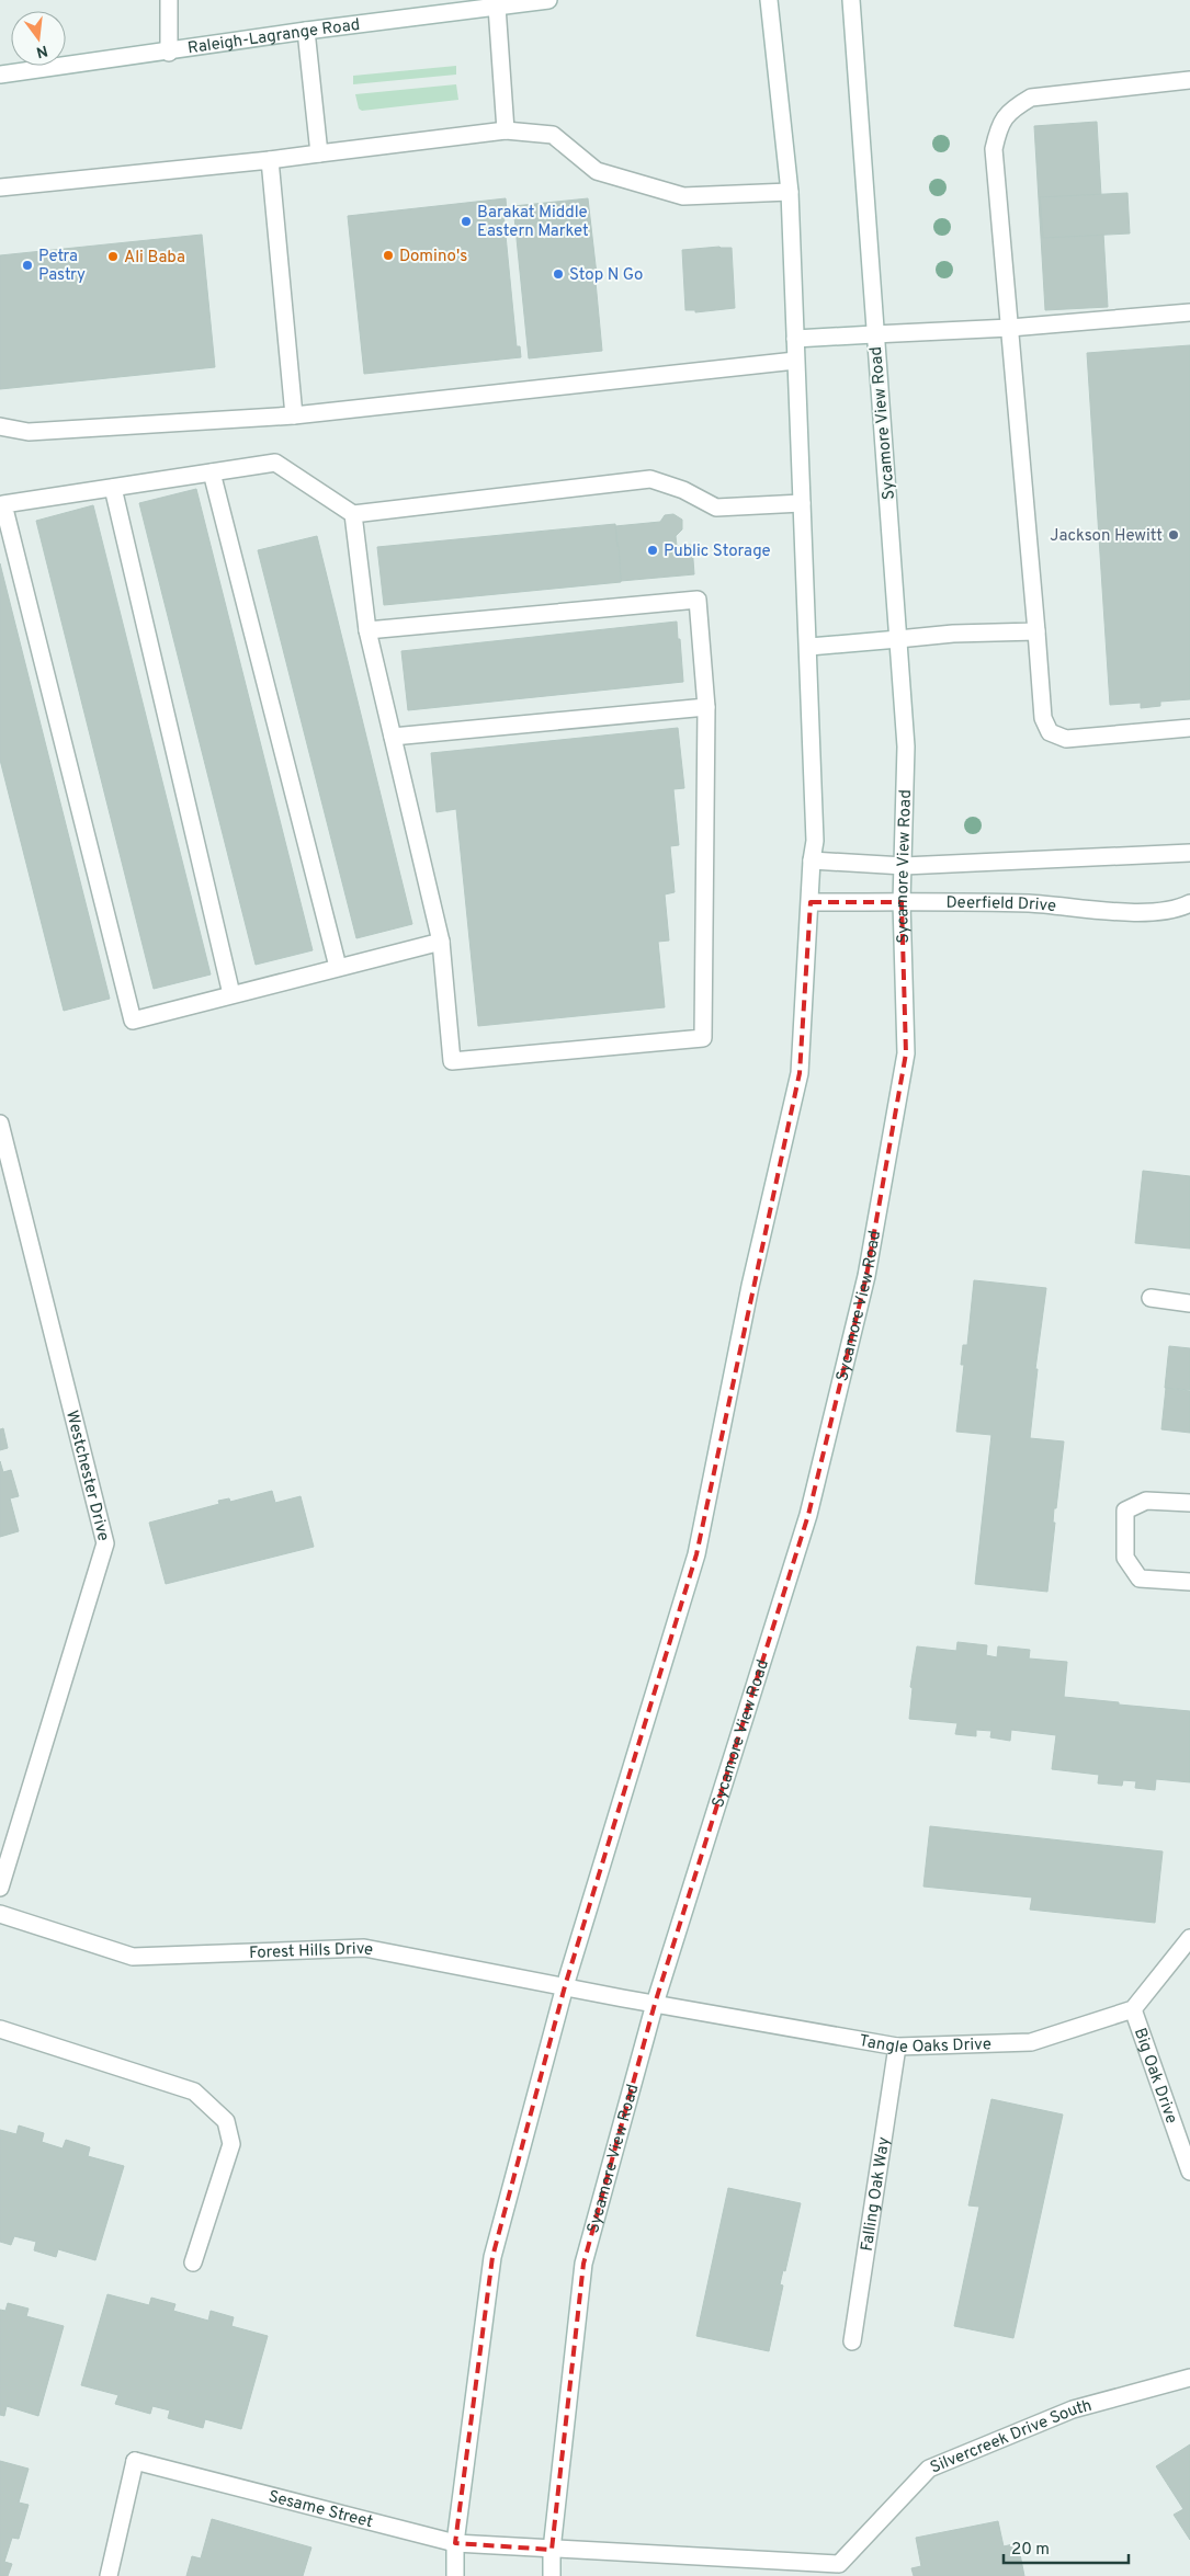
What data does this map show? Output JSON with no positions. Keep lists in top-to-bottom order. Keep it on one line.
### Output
{"streets":{"main road":["Raleigh-Lagrange Road","Sycamore View Road","Deerfield Drive","Westchester Drive","Forest Hills Drive","Tangle Oaks Drive","Big Oak Drive","Falling Oak Way","Silvercreek Drive South","Sesame Street"]},"crossings":[["Sycamore View Road","Deerfield Drive"],["Sycamore View Road","Tangle Oaks Drive"],["Sycamore View Road","Silvercreek Drive South"],["Forest Hills Drive","Tangle Oaks Drive"],["Tangle Oaks Drive","Big Oak Drive"],["Tangle Oaks Drive","Falling Oak Way"],["Silvercreek Drive South","Sesame Street"]],"places":["Barakat Middle Eastern Market","Domino's","Ali Baba","Petra Pastry","Stop N Go","Jackson Hewitt","Public Storage"],"scale_bar":"20 m","north":"bottom"}
